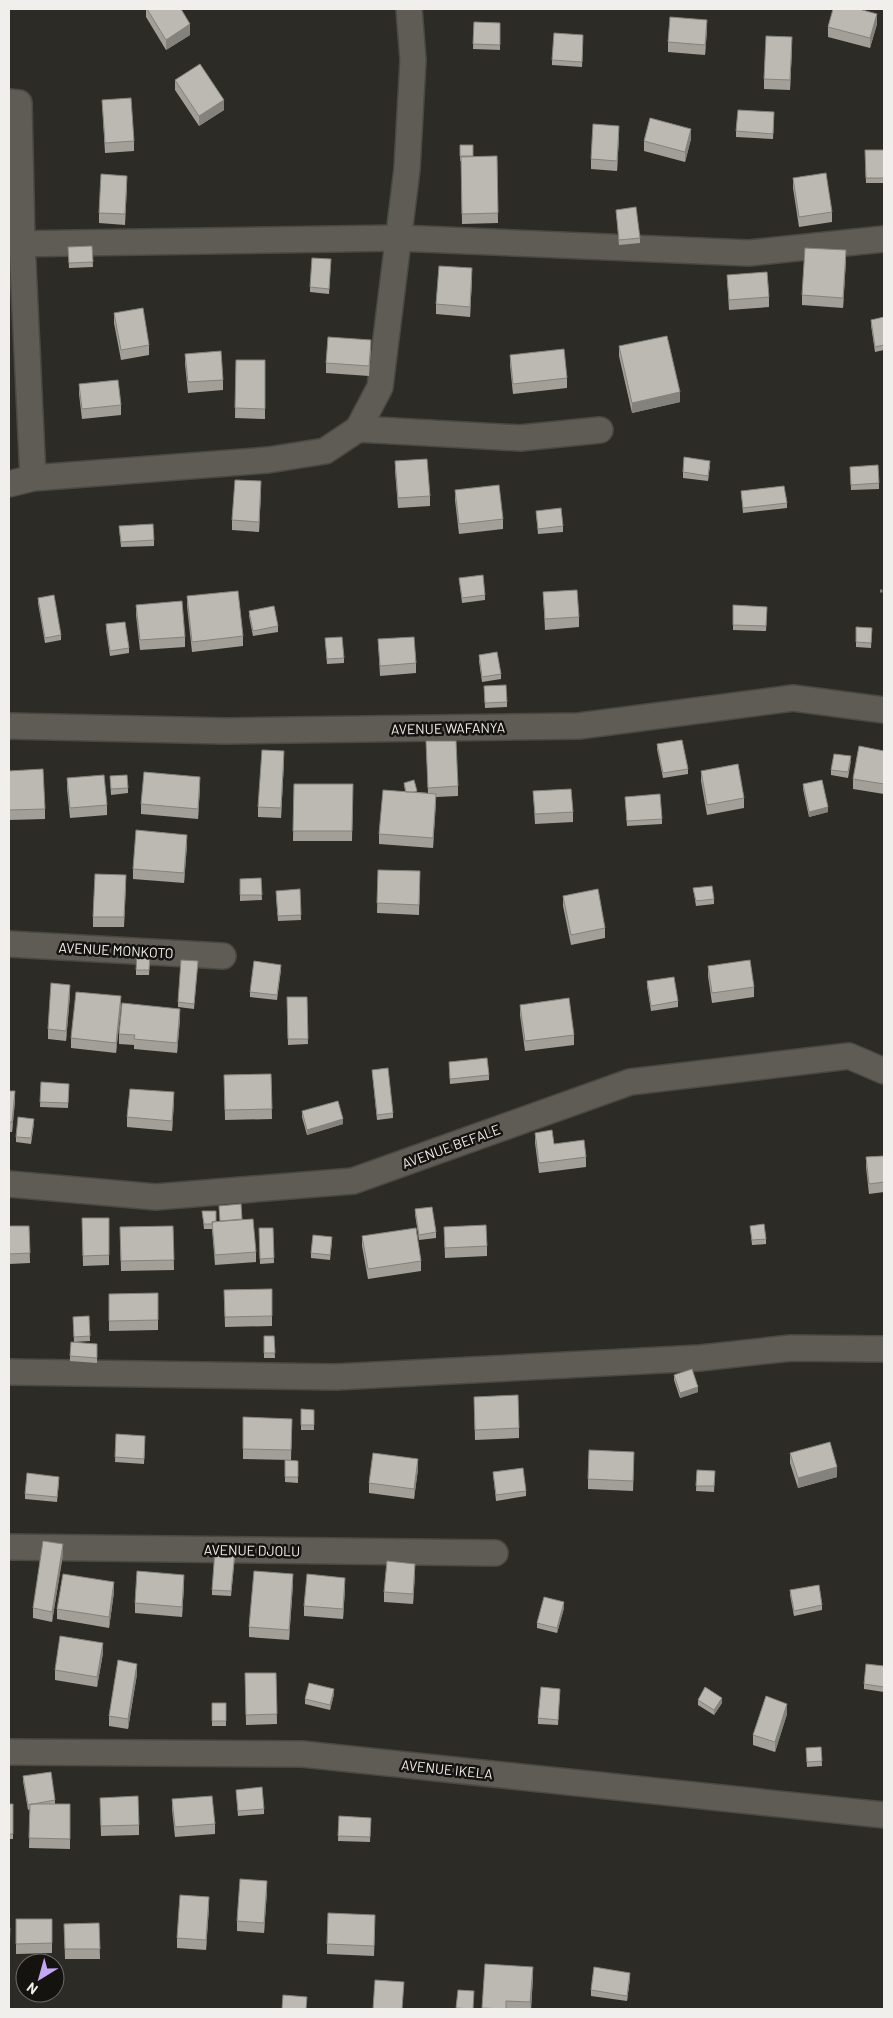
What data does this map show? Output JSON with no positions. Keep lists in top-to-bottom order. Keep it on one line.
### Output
{"streets":{"street":["AVENUE WAFANYA","AVENUE MONKOTO","AVENUE BEFALE","AVENUE DJOLU","AVENUE IKELA"]},"north":"bottom left"}
